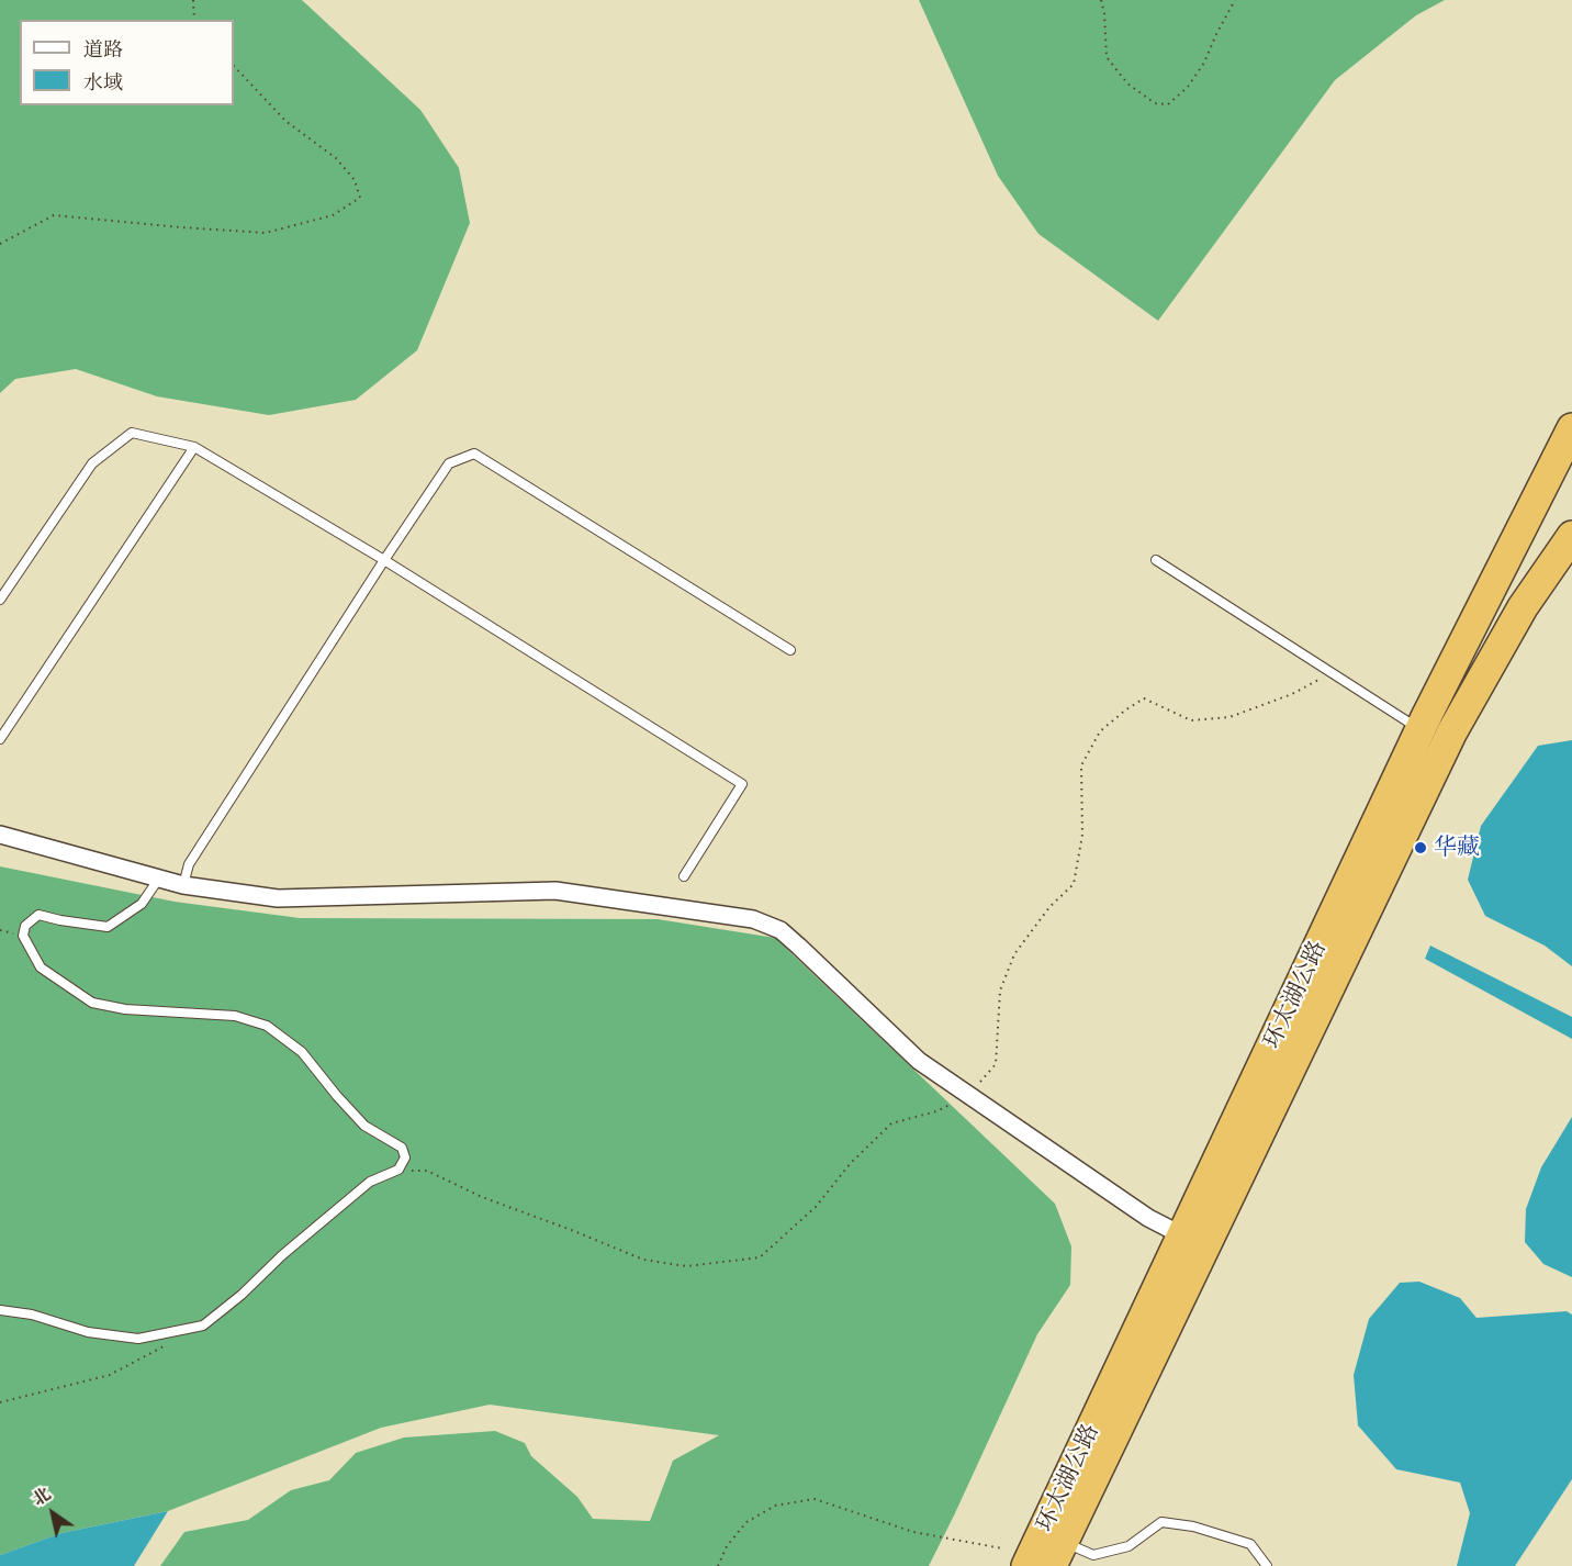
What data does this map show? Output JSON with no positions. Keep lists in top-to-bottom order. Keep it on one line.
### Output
{"streets":{"highway":["环太湖公路"]},"places":["华藏"],"legend":["道路","水域"],"north":"top left"}
